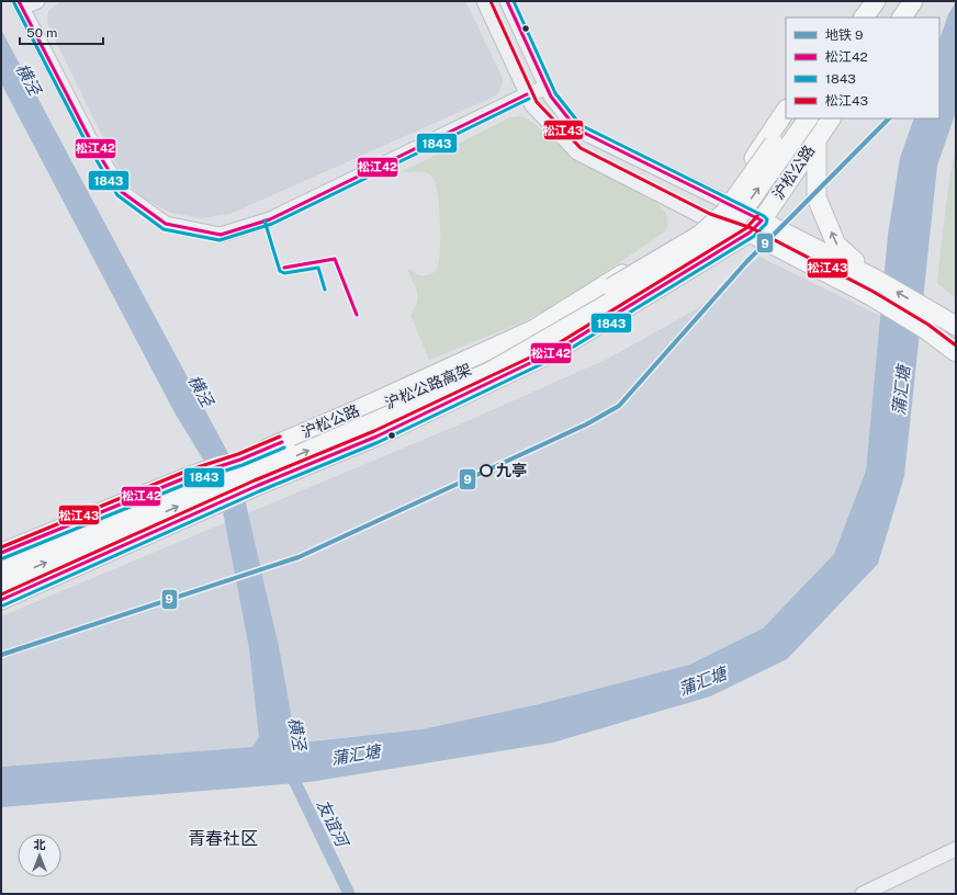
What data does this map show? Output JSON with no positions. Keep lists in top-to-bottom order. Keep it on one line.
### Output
{"streets":{"main road":["沪松公路","沪松公路高架"]},"districts":["青春社区"],"water":["横泾","蒲汇塘","友谊河"],"places":["九亭"],"lines":["transit line 松江42","transit line 1843","transit line 松江43","metro line 9"],"legend":["地铁 9","松江42","1843","松江43"],"scale_bar":"50 m","north":"top"}
